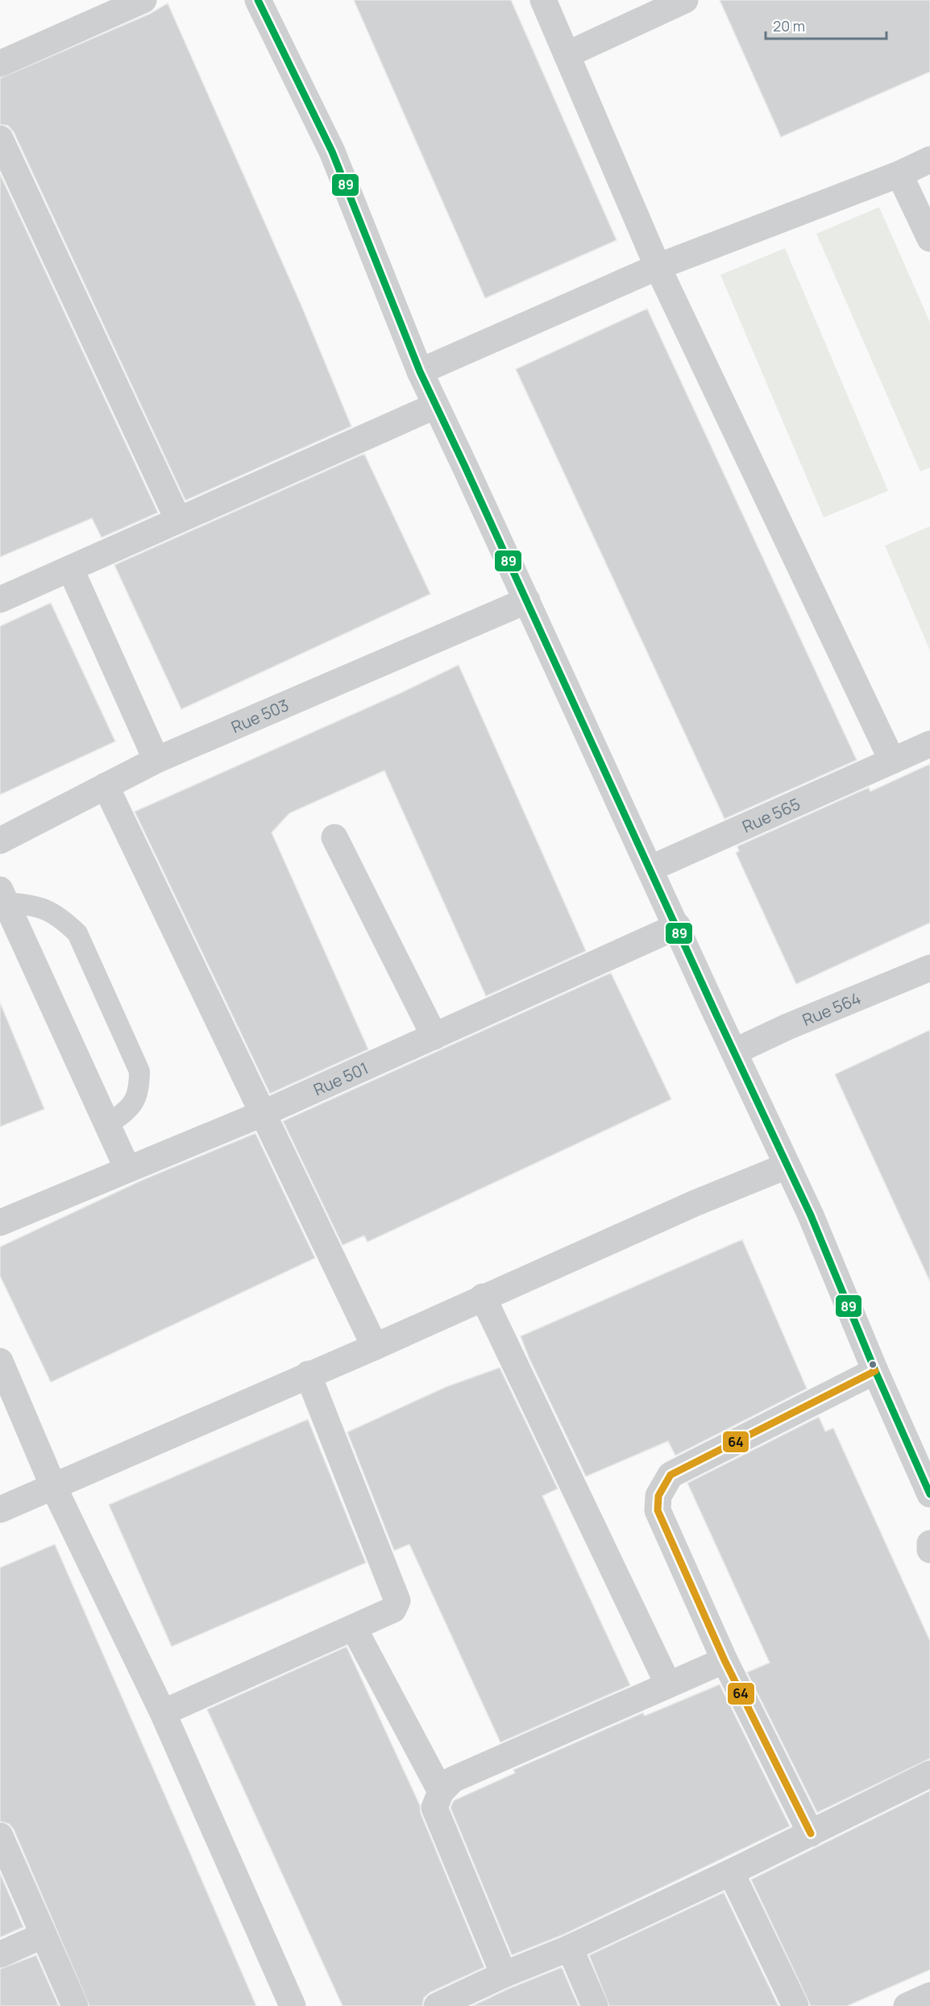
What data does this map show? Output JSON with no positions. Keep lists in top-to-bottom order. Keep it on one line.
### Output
{"streets":{"street":["Rue 503","Rue 565","Rue 564","Rue 501"]},"lines":["transit line 89","transit line 64"],"scale_bar":"20 m"}
